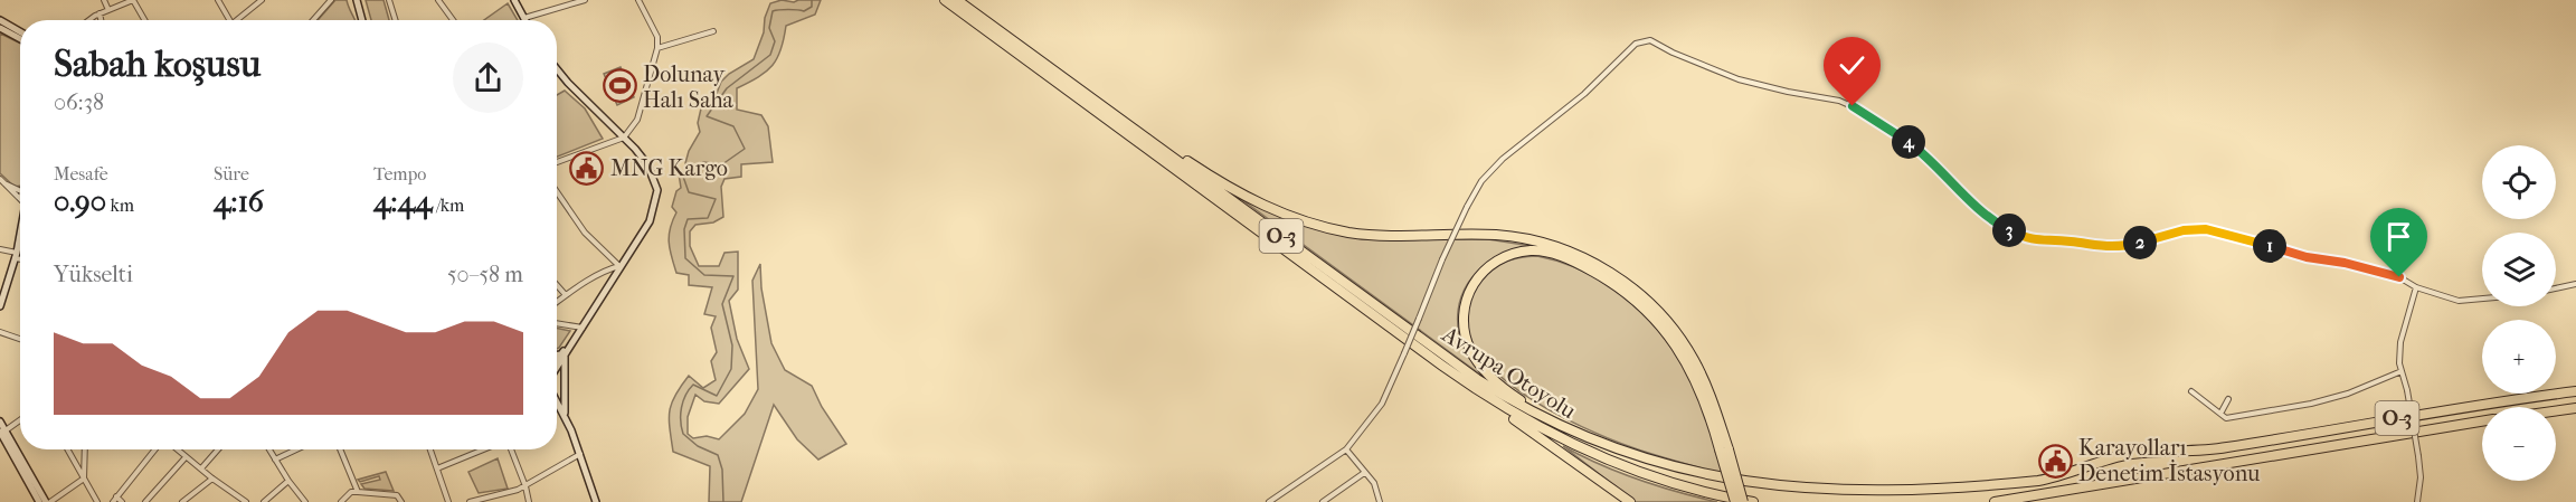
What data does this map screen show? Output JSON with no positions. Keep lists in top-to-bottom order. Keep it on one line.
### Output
{"streets":{"highway":["O-3","Avrupa Otoyolu"]},"places":{"sports":["Dolunay Halı Saha"],"public building":["MNG Kargo","Karayolları Denetim İstasyonu"]},"page":{"heading":["Sabah koşusu","06:38"],"pins":["4","3","2","1"],"stats":[["Mesafe","0.90 km"],["Süre","4:16"],["Tempo","4:44 /km"]],"map_buttons":["+","−"],"chart":["Yükselti","50–58 m"]}}
